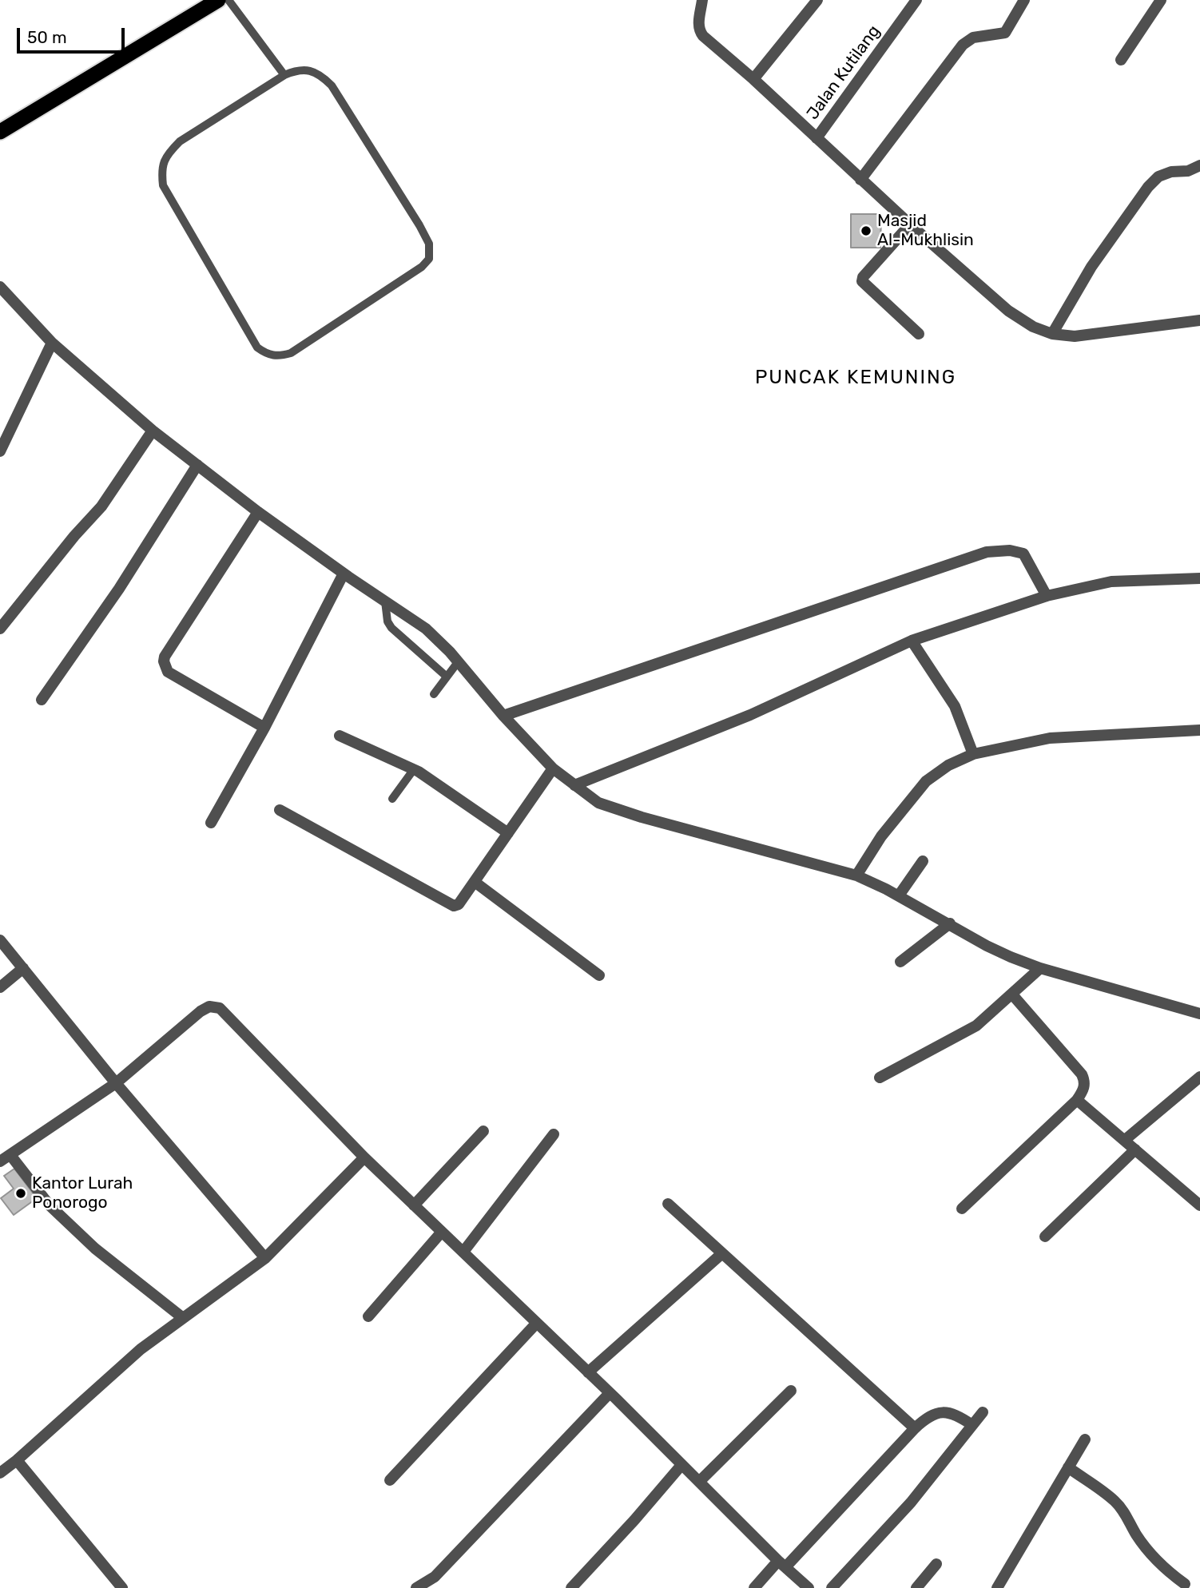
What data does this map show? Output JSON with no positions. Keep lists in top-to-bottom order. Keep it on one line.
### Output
{"streets":{"street":["Jalan Kutilang"]},"districts":["PUNCAK KEMUNING"],"places":["Masjid Al-Mukhlisin","Kantor Lurah Ponorogo"],"scale_bar":"50 m"}
